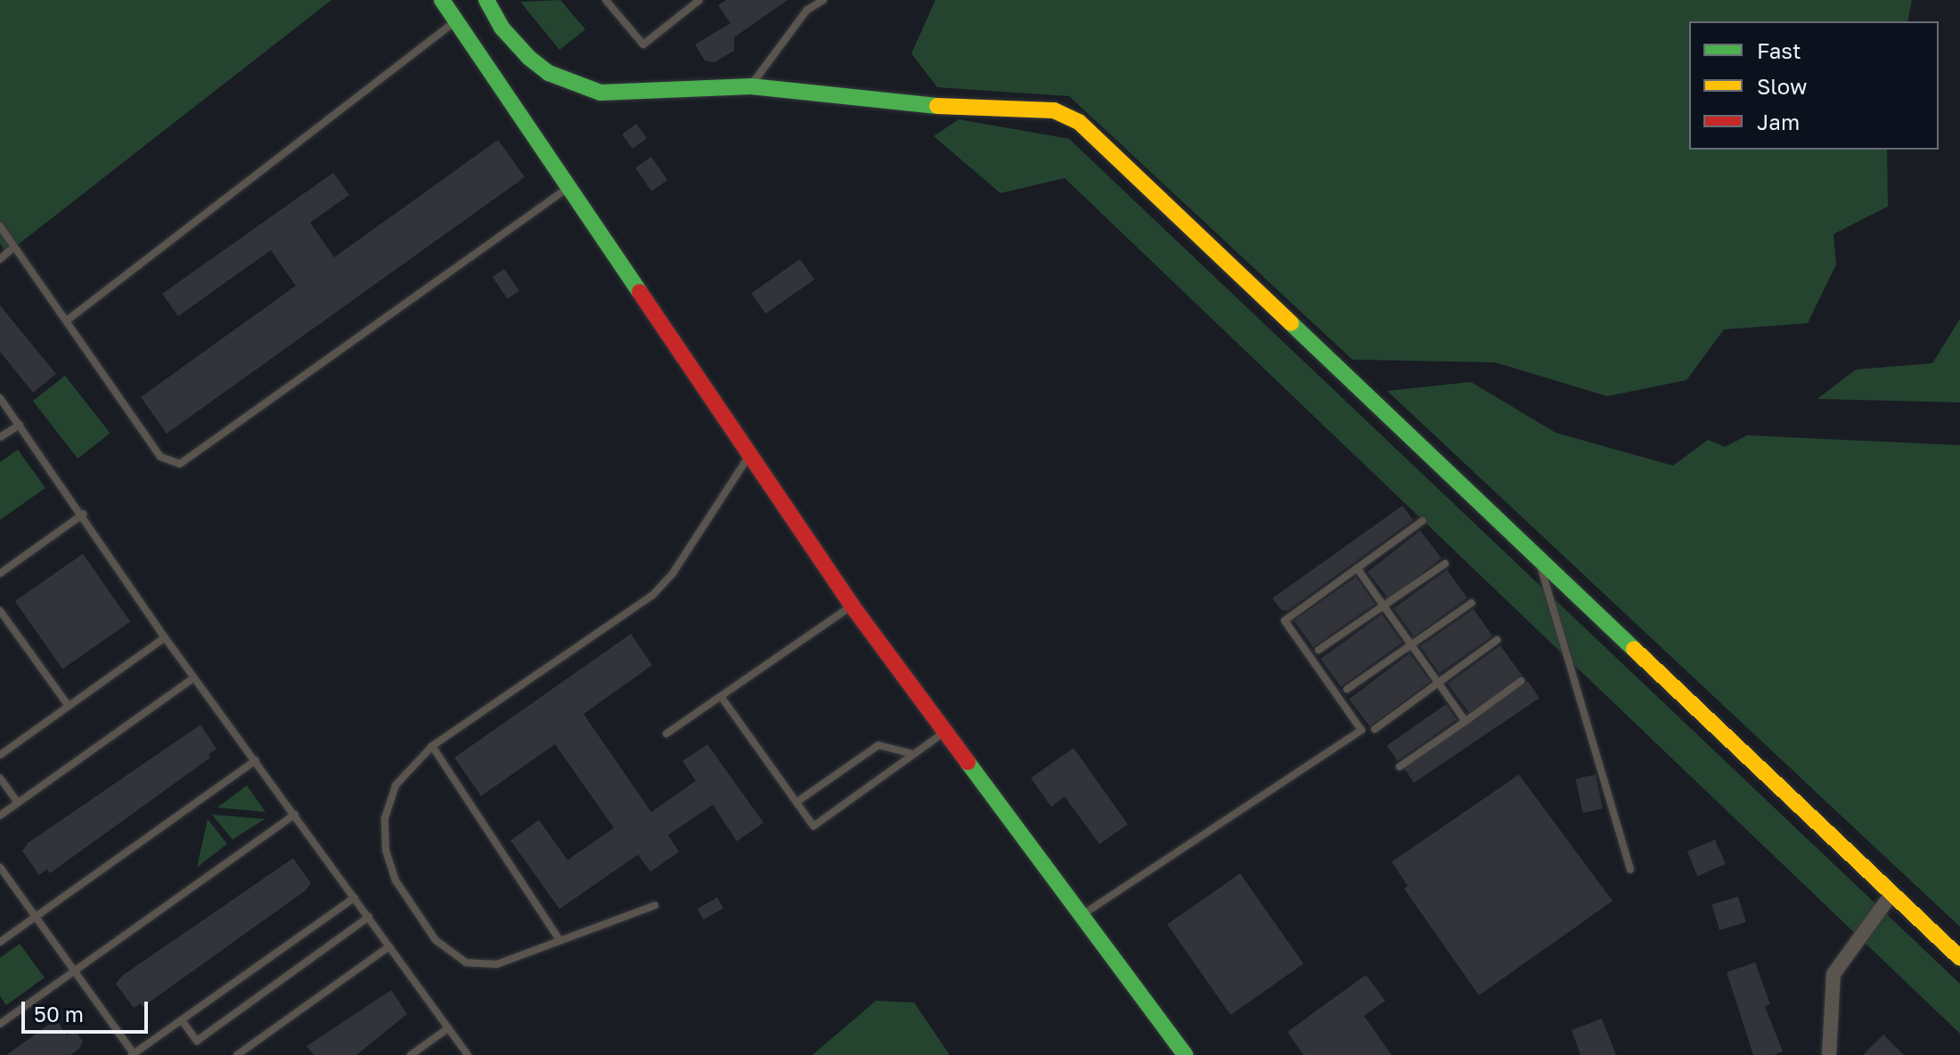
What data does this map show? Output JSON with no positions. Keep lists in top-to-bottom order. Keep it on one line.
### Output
{"legend":["Fast","Slow","Jam"],"scale_bar":"50 m"}
